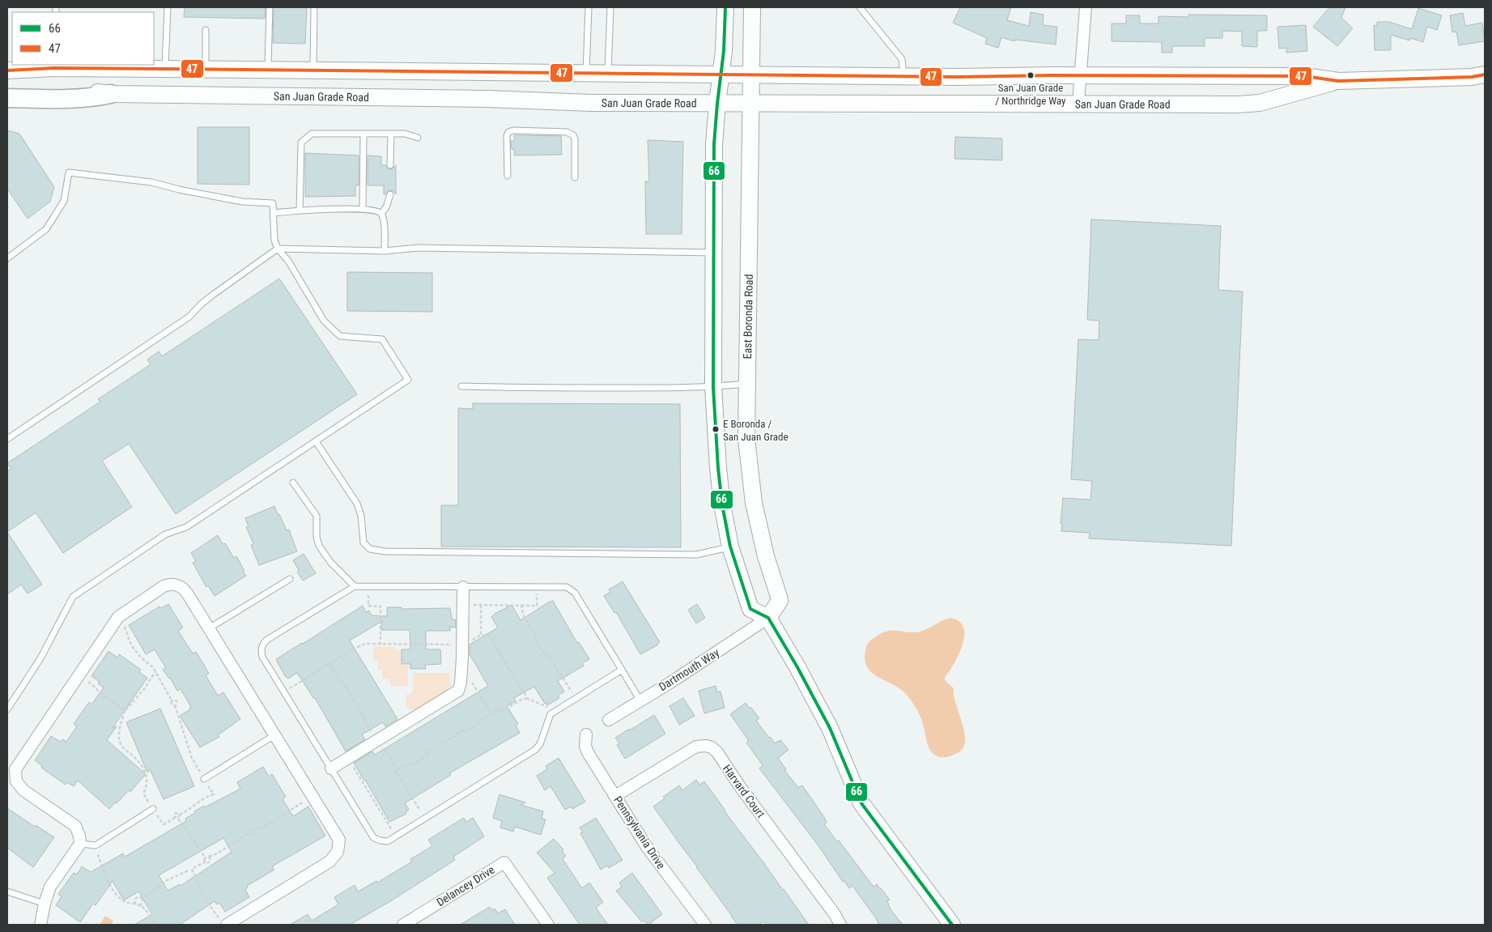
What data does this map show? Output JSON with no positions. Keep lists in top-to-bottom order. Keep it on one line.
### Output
{"streets":{"main road":["San Juan Grade Road","East Boronda Road"],"street":["Dartmouth Way","Harvard Court","Pennsylvania Drive","Delancey Drive"]},"crossings":[["San Juan Grade Road","East Boronda Road"],["East Boronda Road","Dartmouth Way"],["Harvard Court","Pennsylvania Drive"]],"places":["San Juan Grade / Northridge Way","E Boronda / San Juan Grade"],"lines":["transit line 66","transit line 47"],"legend":["66","47"]}
